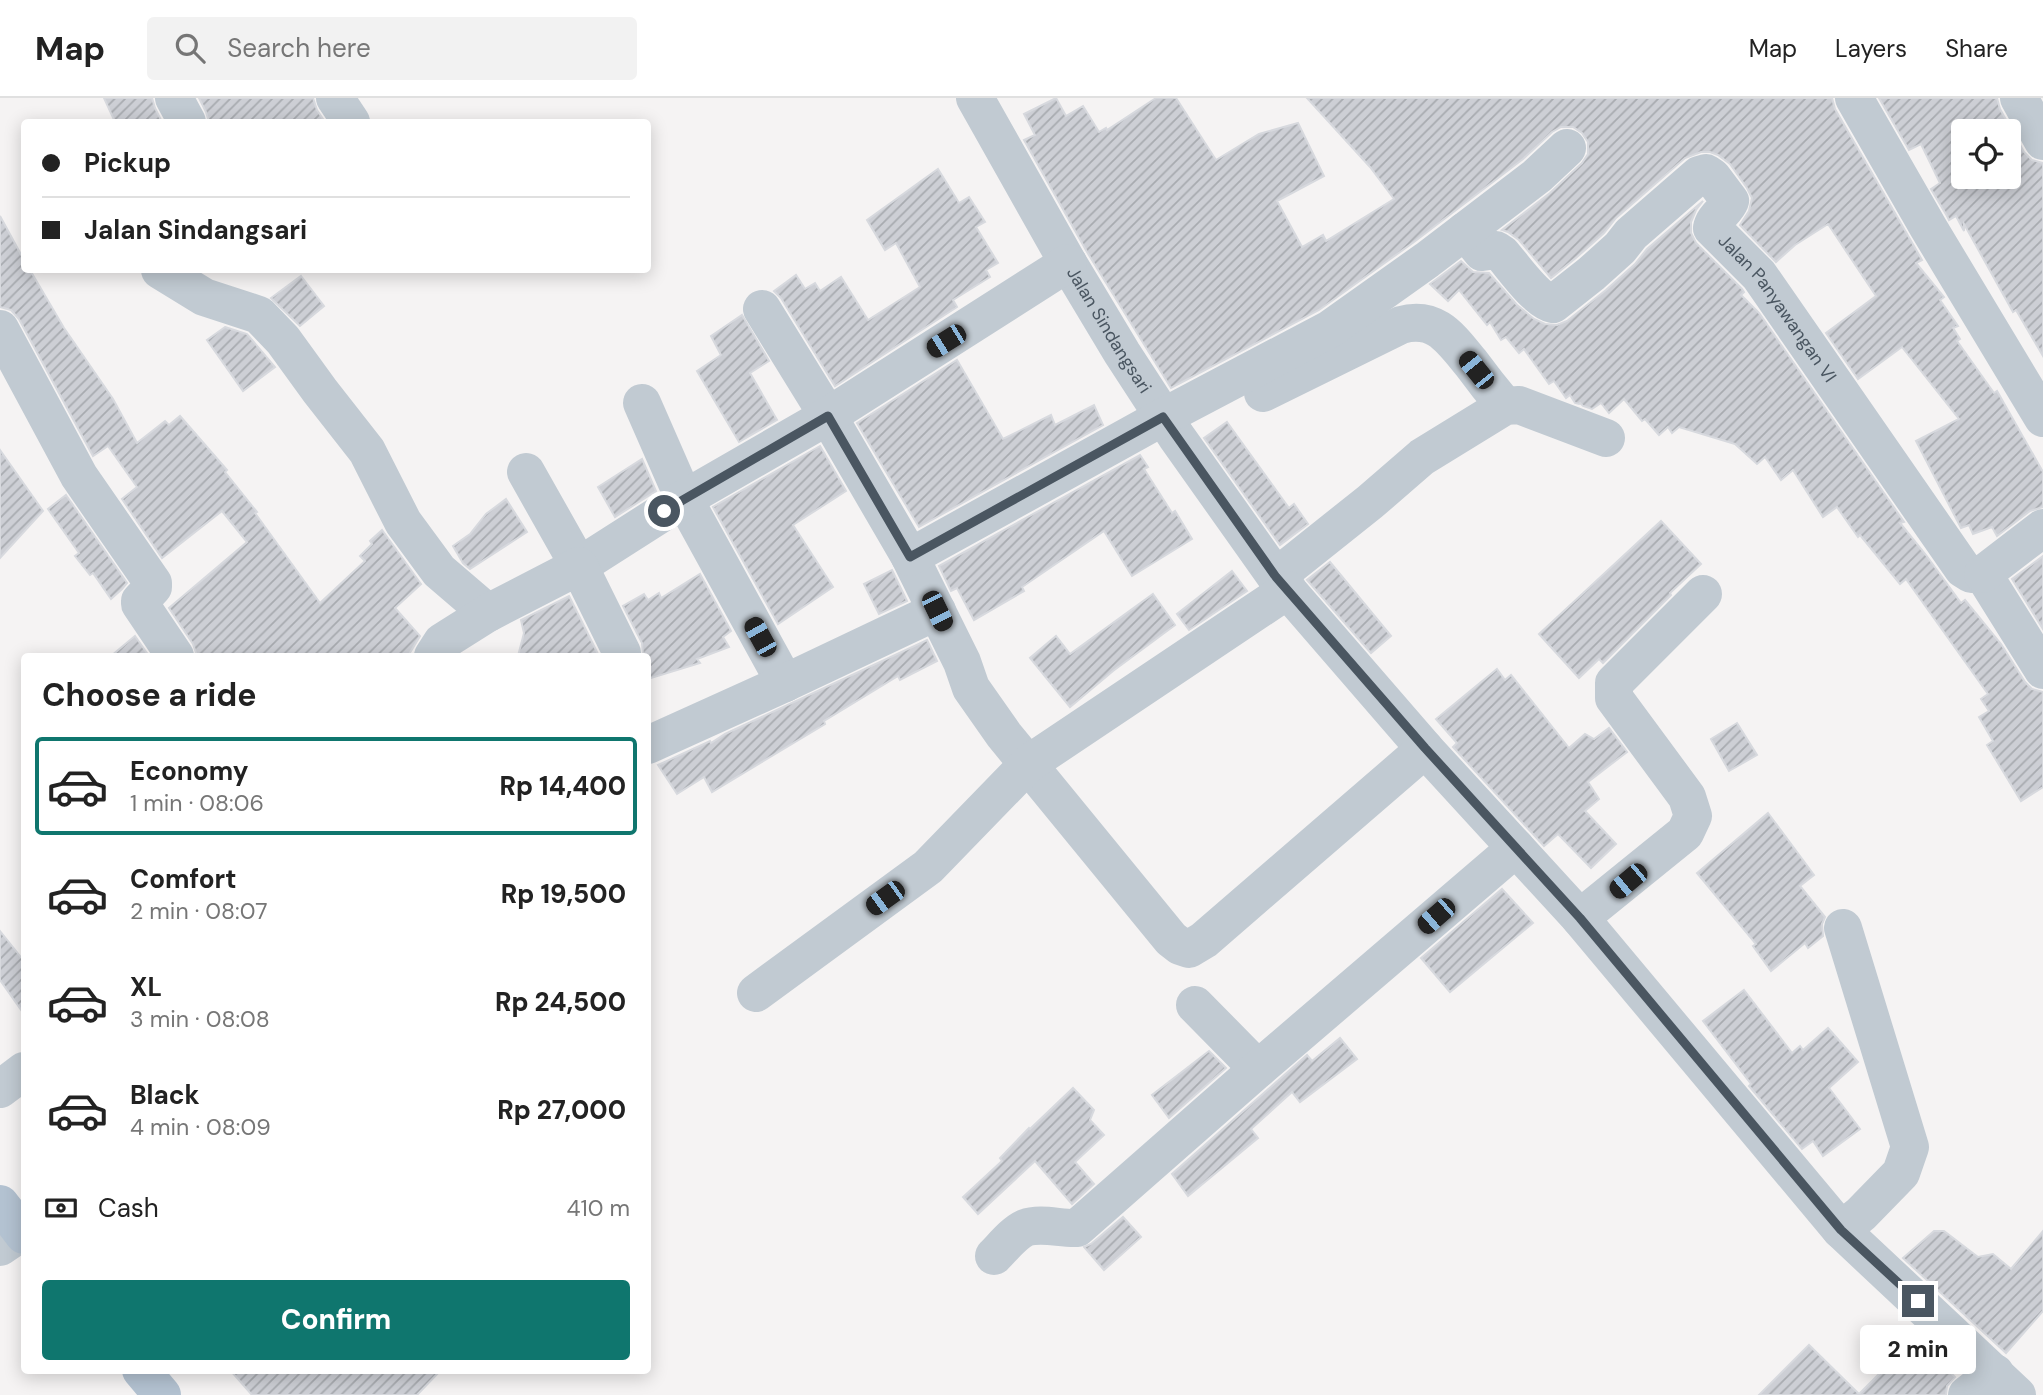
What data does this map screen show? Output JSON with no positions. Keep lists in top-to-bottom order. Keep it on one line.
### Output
{"streets":{"street":["Jalan Panyawangan VI","Jalan Sindangsari"]},"page":{"header":"Map","search":"Search here","nav":["Map","Layers","Share"],"banner":["Pickup","Jalan Sindangsari"],"heading":"Choose a ride","list":[{"name":"Economy","note":"1 min · 08:06","value":"Rp 14,400"},{"name":"Comfort","note":"2 min · 08:07","value":"Rp 19,500"},{"name":"XL","note":"3 min · 08:08","value":"Rp 24,500"},{"name":"Black","note":"4 min · 08:09","value":"Rp 27,000"}],"pay":["Cash","410 m"],"buttons":"Confirm","bubble":"2 min"}}
